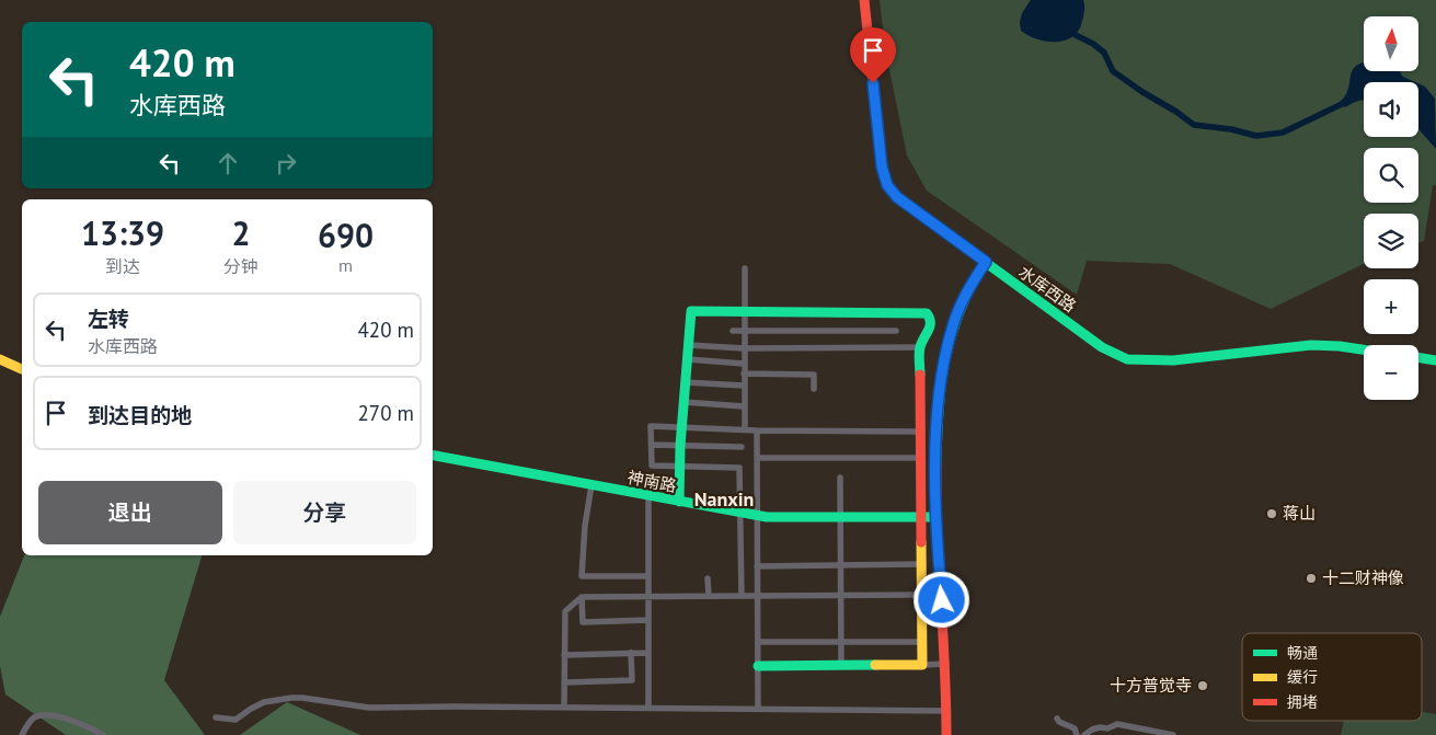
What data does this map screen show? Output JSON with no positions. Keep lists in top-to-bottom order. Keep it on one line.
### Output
{"streets":{"street":["水库西路","神南路"]},"districts":["Nanxin"],"places":["蒋山","十二财神像","十方普觉寺"],"legend":["畅通","缓行","拥堵"],"north":"top","page":{"map_buttons":["+","−"],"turn":["420 m","水库西路"],"eta":["13:39","到达","2","分钟","690","m"],"list":[{"name":"左转","note":"水库西路","value":"420 m"},{"name":"到达目的地","value":"270 m"}],"buttons":["退出","分享"]}}
